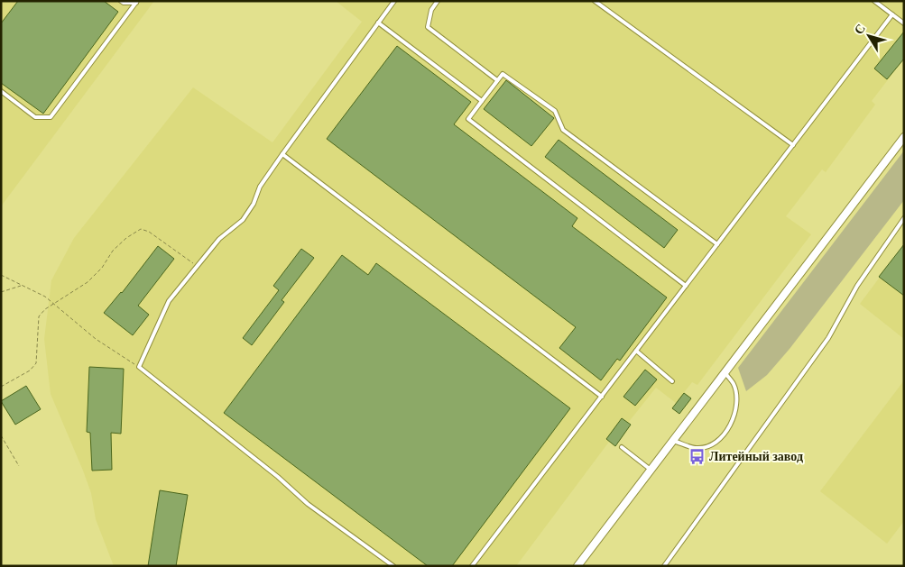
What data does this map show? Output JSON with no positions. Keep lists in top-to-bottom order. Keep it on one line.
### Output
{"places":{"bus stop":["Литейный завод"]},"north":"top left"}
